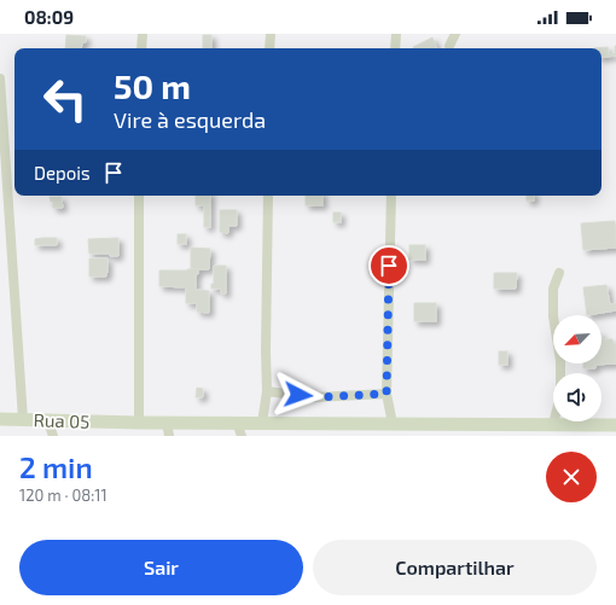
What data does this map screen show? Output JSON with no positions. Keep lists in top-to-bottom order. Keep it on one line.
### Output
{"streets":{"street":["Rua 05"]},"north":"bottom left","page":{"status":"08:09","turn":["50 m","Vire à esquerda"],"then":"Depois","heading":["2 min","120 m · 08:11"],"buttons":["Sair","Compartilhar"]}}
